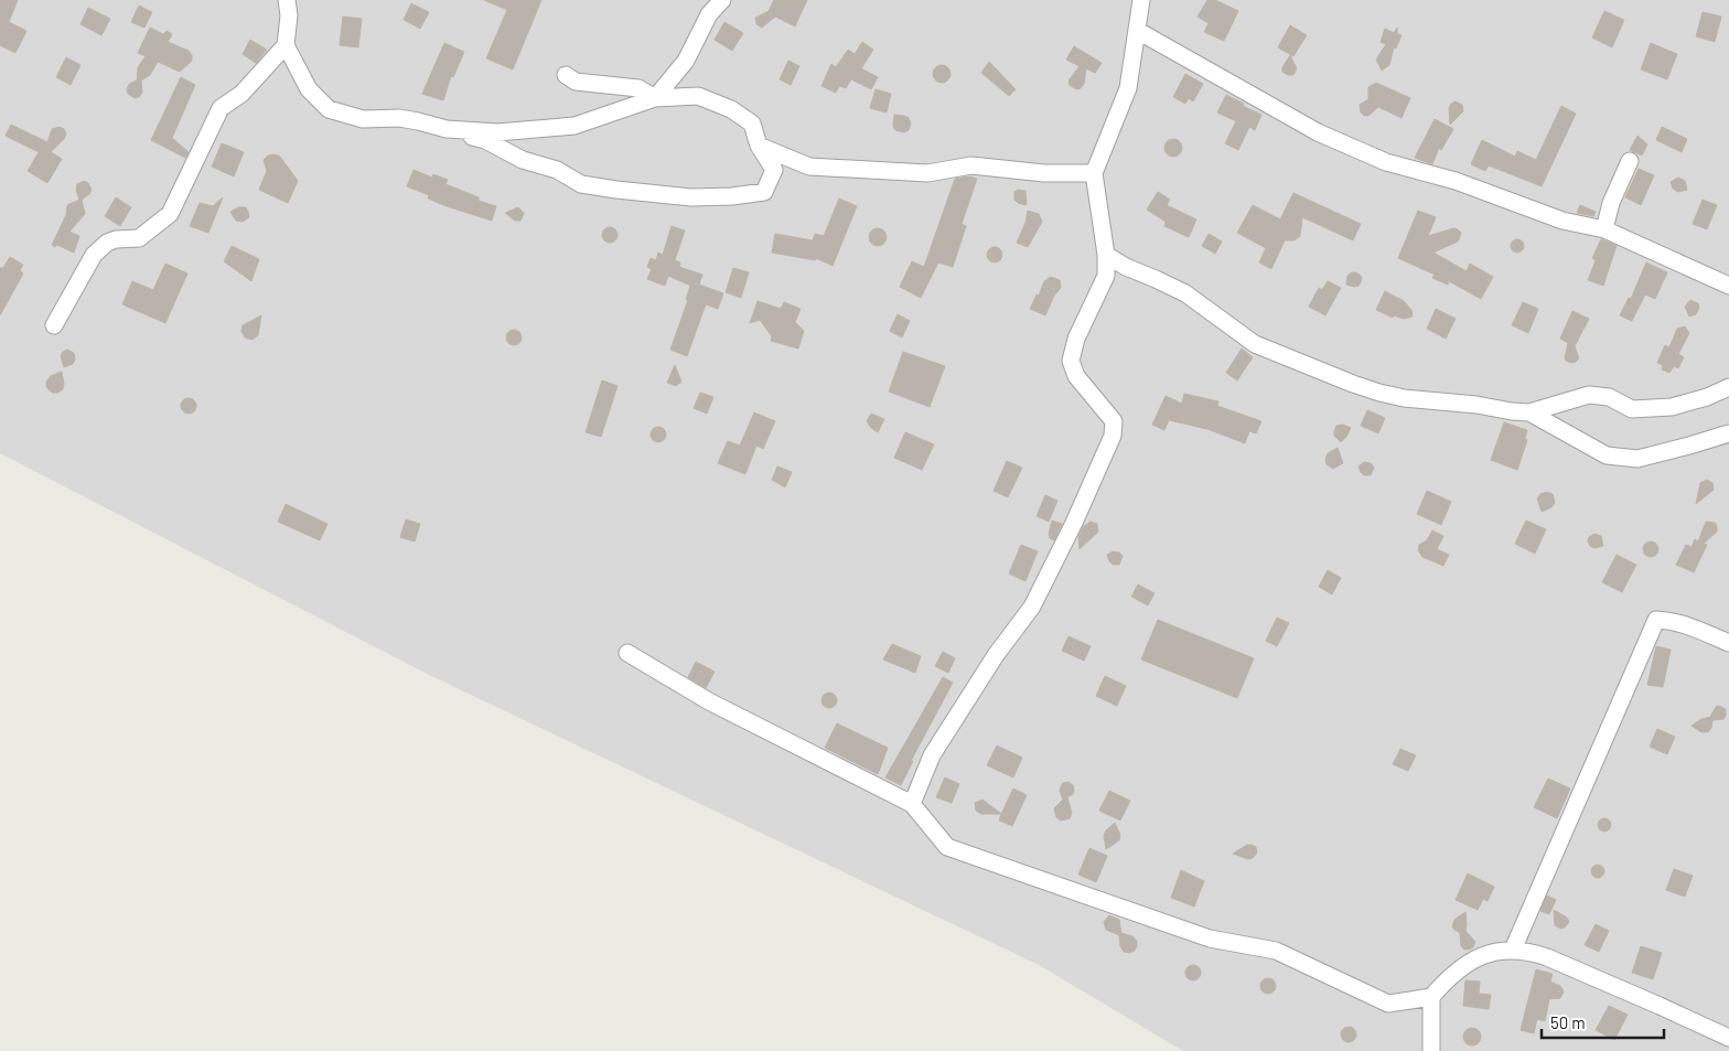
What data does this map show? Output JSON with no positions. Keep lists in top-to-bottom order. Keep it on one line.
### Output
{"scale_bar":"50 m"}
